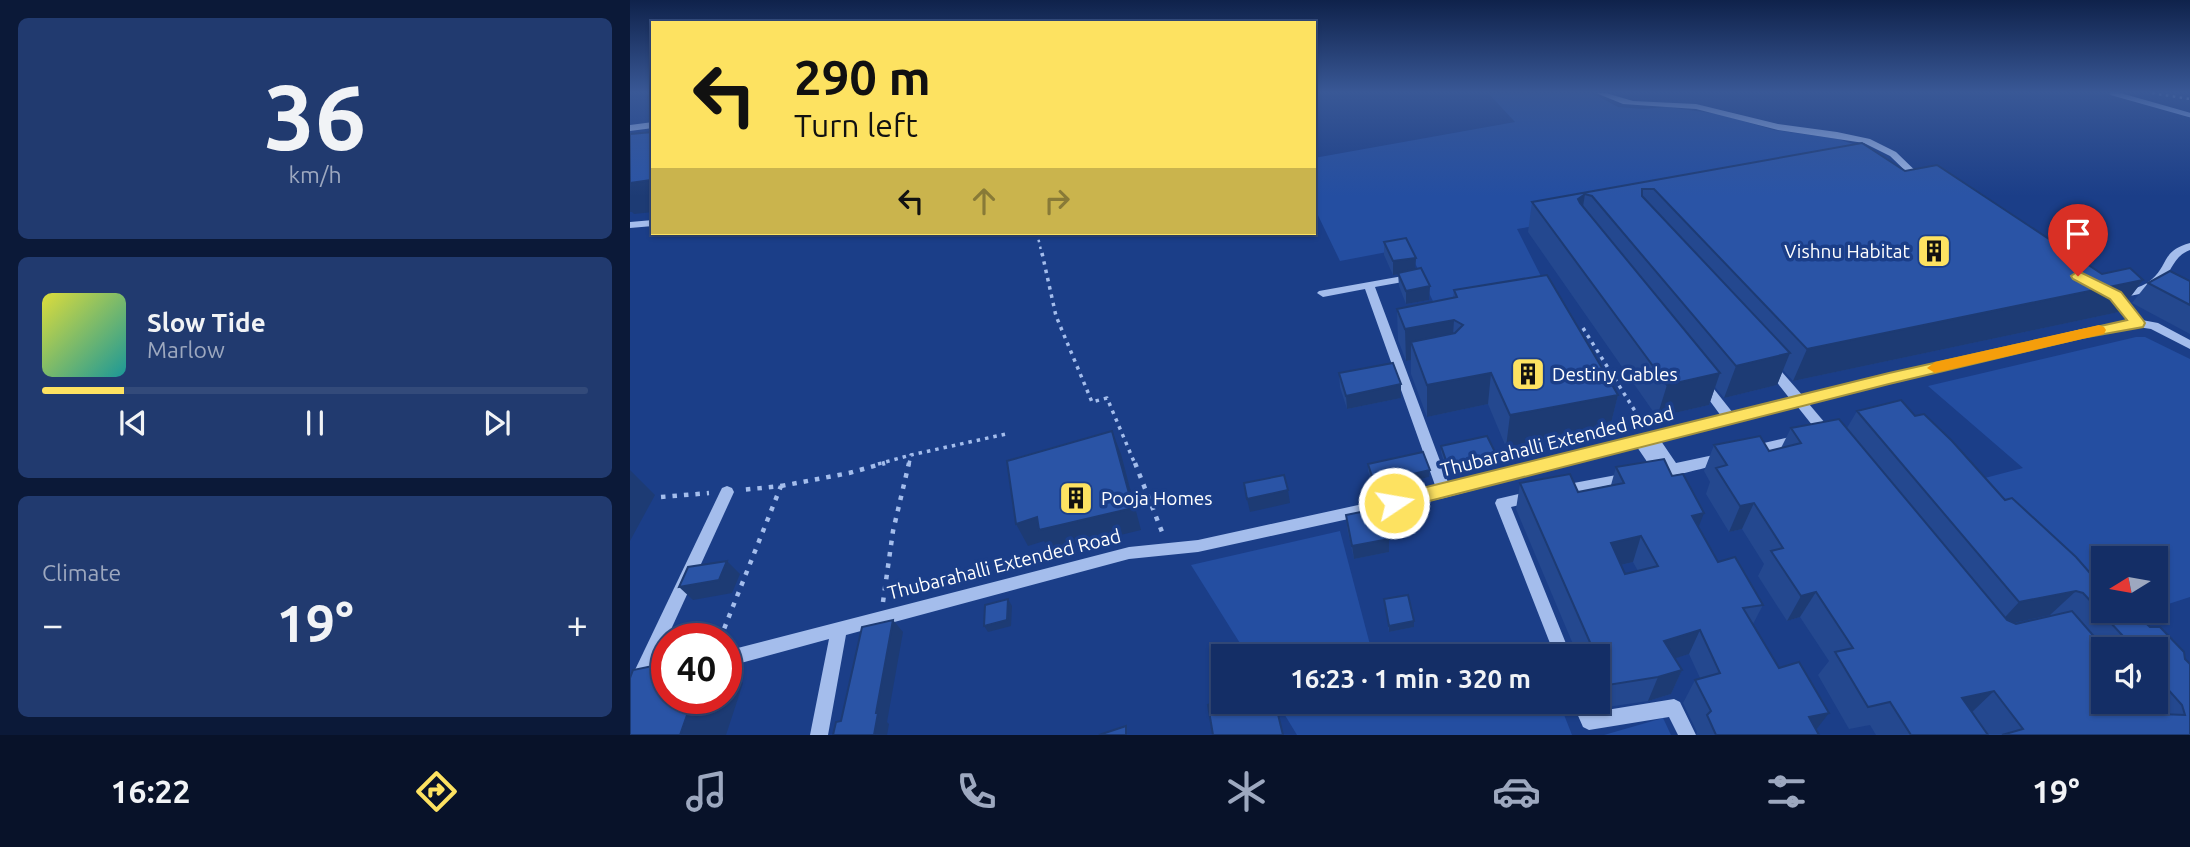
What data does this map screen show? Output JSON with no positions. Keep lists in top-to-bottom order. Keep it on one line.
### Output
{"streets":{"street":["Thubarahalli Extended Road"]},"places":{"building":["Vishnu Habitat","Destiny Gables","Pooja Homes"]},"north":"left","page":{"tile":[["36","km/h"],"Climate"],"turn":["290 m","Turn left"],"song":["Slow Tide","Marlow"],"heat":["−","19°","+"],"limit":"40","trip":"16:23 · 1 min · 320 m","tabs":["16:22","19°"]}}
